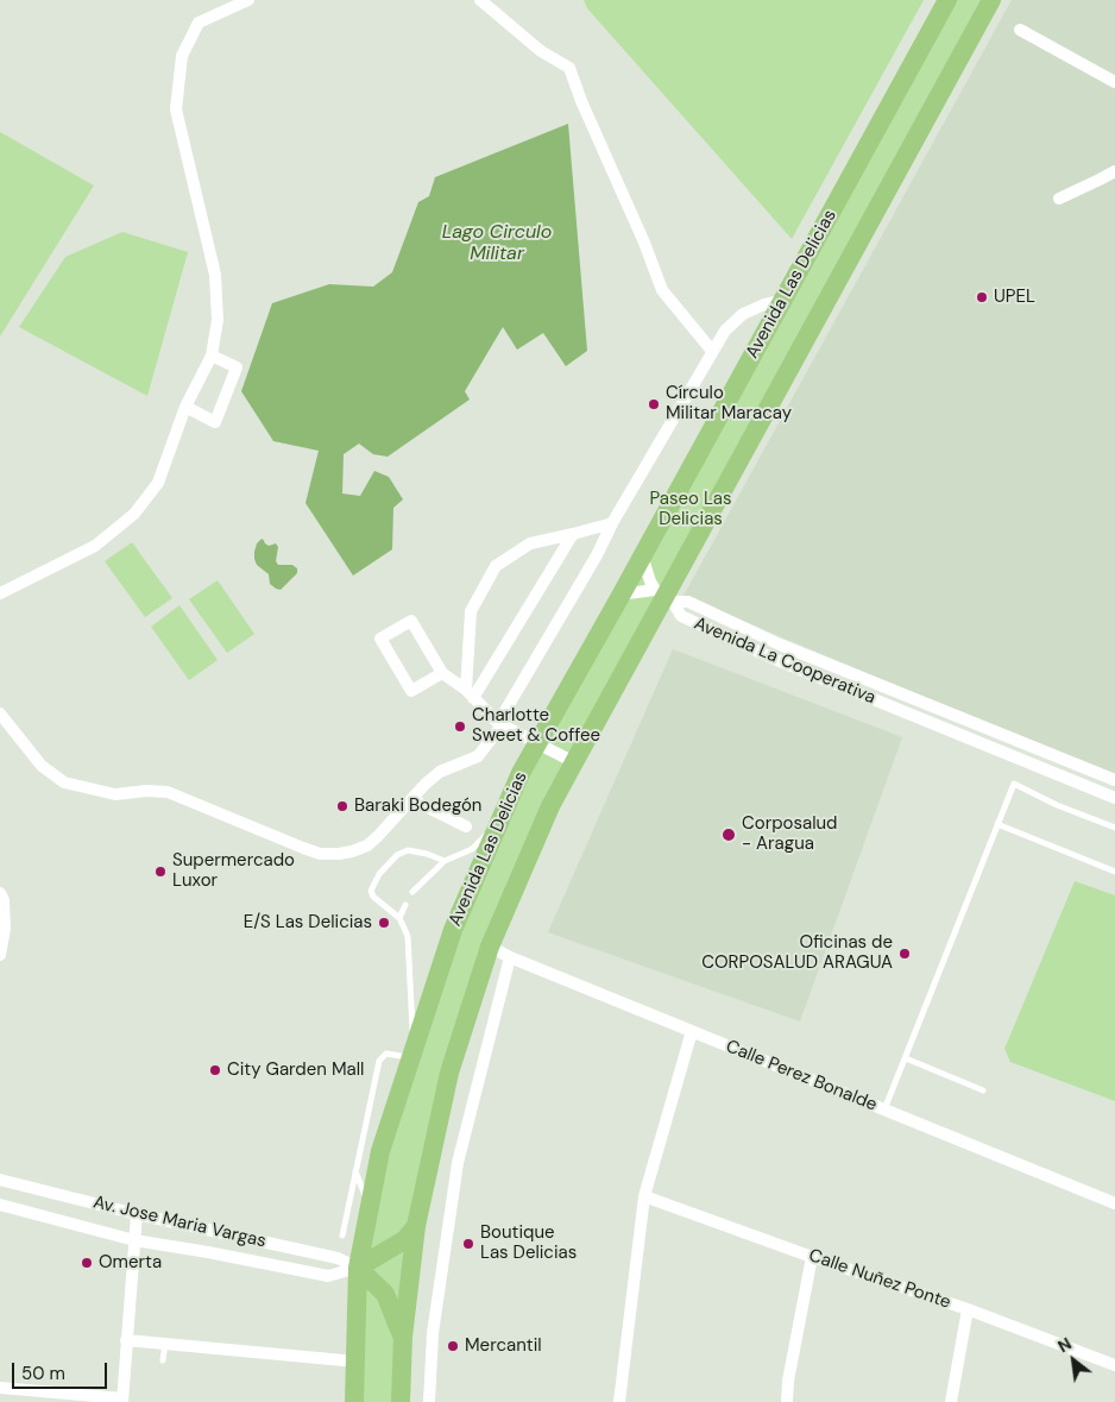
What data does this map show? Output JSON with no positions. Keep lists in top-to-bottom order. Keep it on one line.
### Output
{"streets":{"main road":["Avenida Las Delicias"],"street":["Avenida La Cooperativa","Calle Perez Bonalde","Av. Jose Maria Vargas","Calle Nuñez Ponte"]},"crossings":[["Avenida Las Delicias","Av. Jose Maria Vargas"]],"water":["Lago Circulo Militar"],"parks":["Paseo Las Delicias"],"places":["UPEL","Círculo Militar Maracay","Charlotte Sweet & Coffee","Baraki Bodegón","Corposalud - Aragua","Supermercado Luxor","E/S Las Delicias","Oficinas de CORPOSALUD ARAGUA","City Garden Mall","Boutique Las Delicias","Omerta","Mercantil"],"scale_bar":"50 m","north":"top left"}
